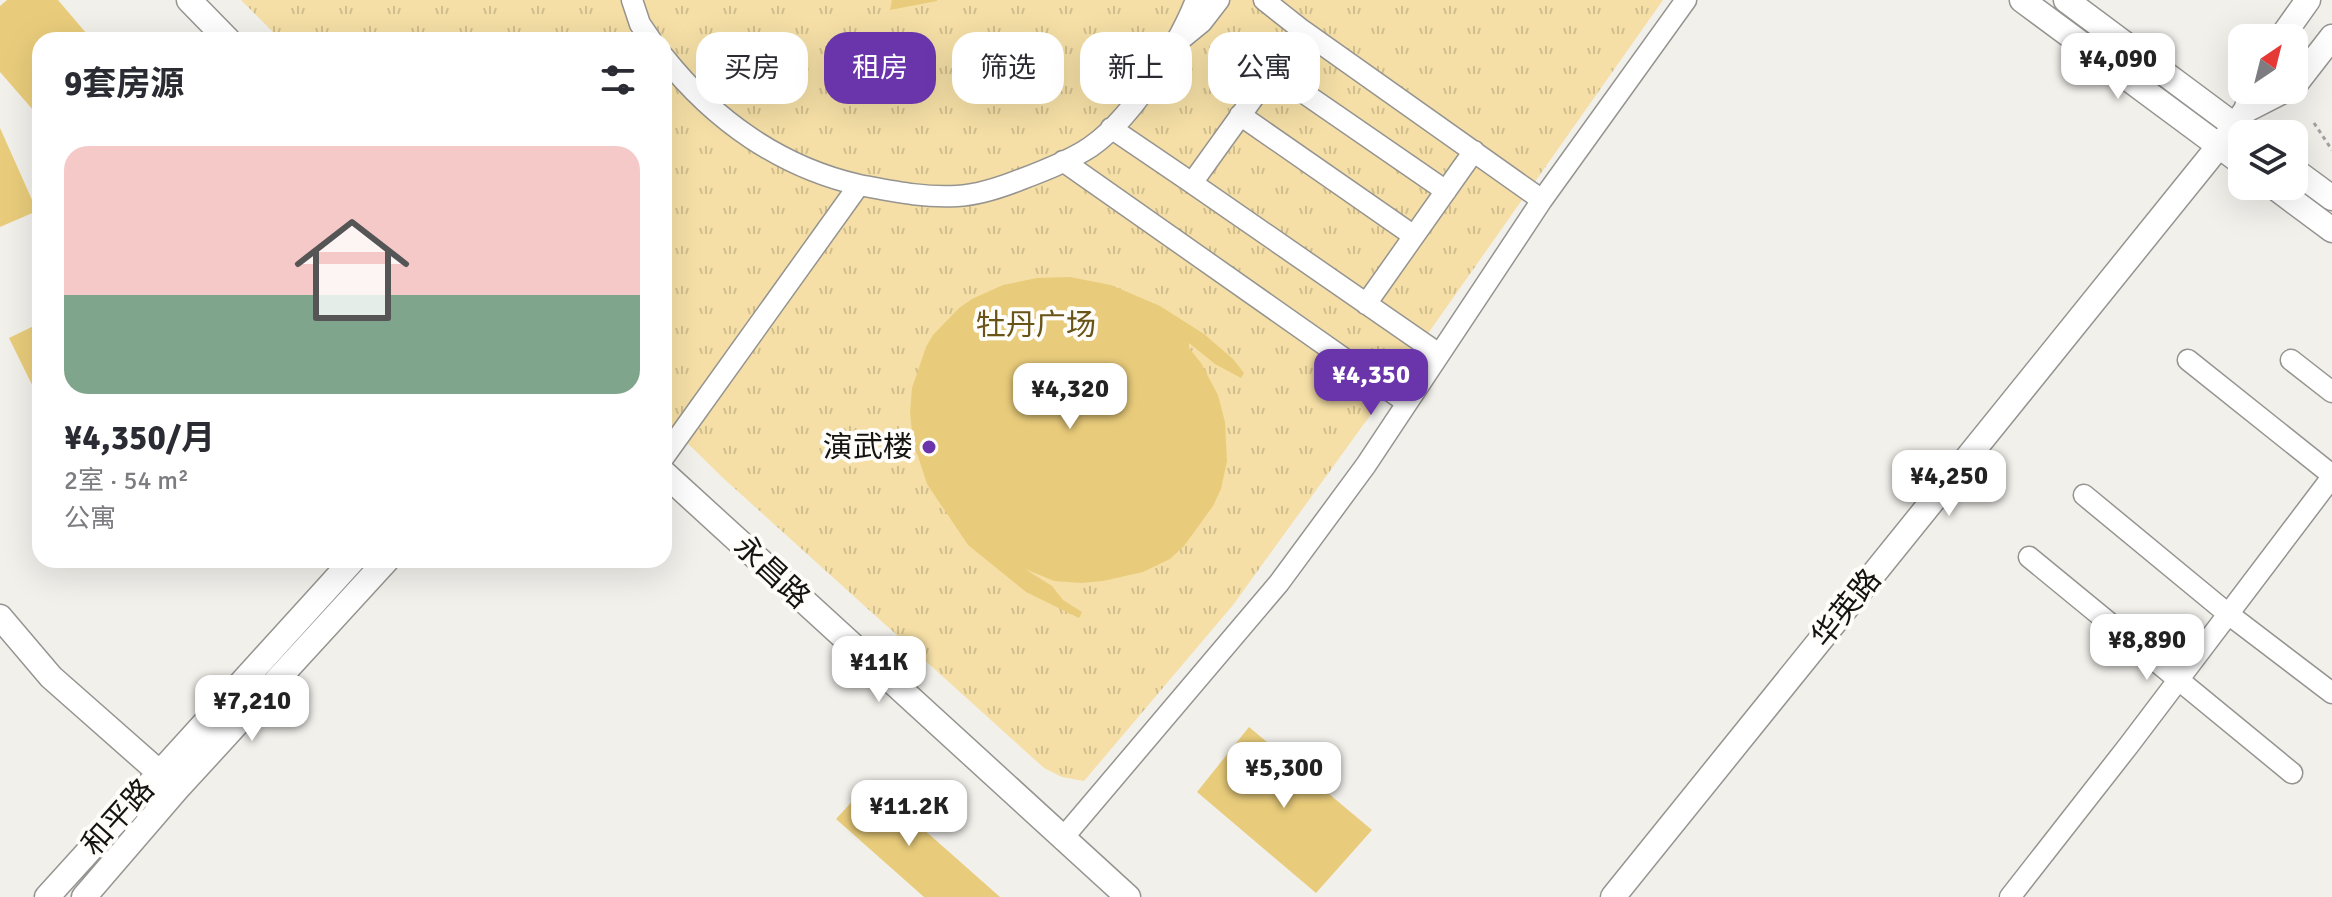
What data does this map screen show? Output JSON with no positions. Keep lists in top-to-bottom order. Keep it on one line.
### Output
{"streets":{"main road":["永昌路","华英路","和平路"]},"parks":["牡丹广场"],"places":["演武楼"],"north":"top right","page":{"chip":["买房","租房","筛选","新上","公寓"],"heading":"9套房源","price":["¥4,090","¥4,350","¥4,320","¥4,250","¥8,890","¥11K","¥7,210","¥5,300","¥11.2K"],"list":[{"name":"¥4,350/月","note":"2室 · 54 m² · 公寓"}]}}
